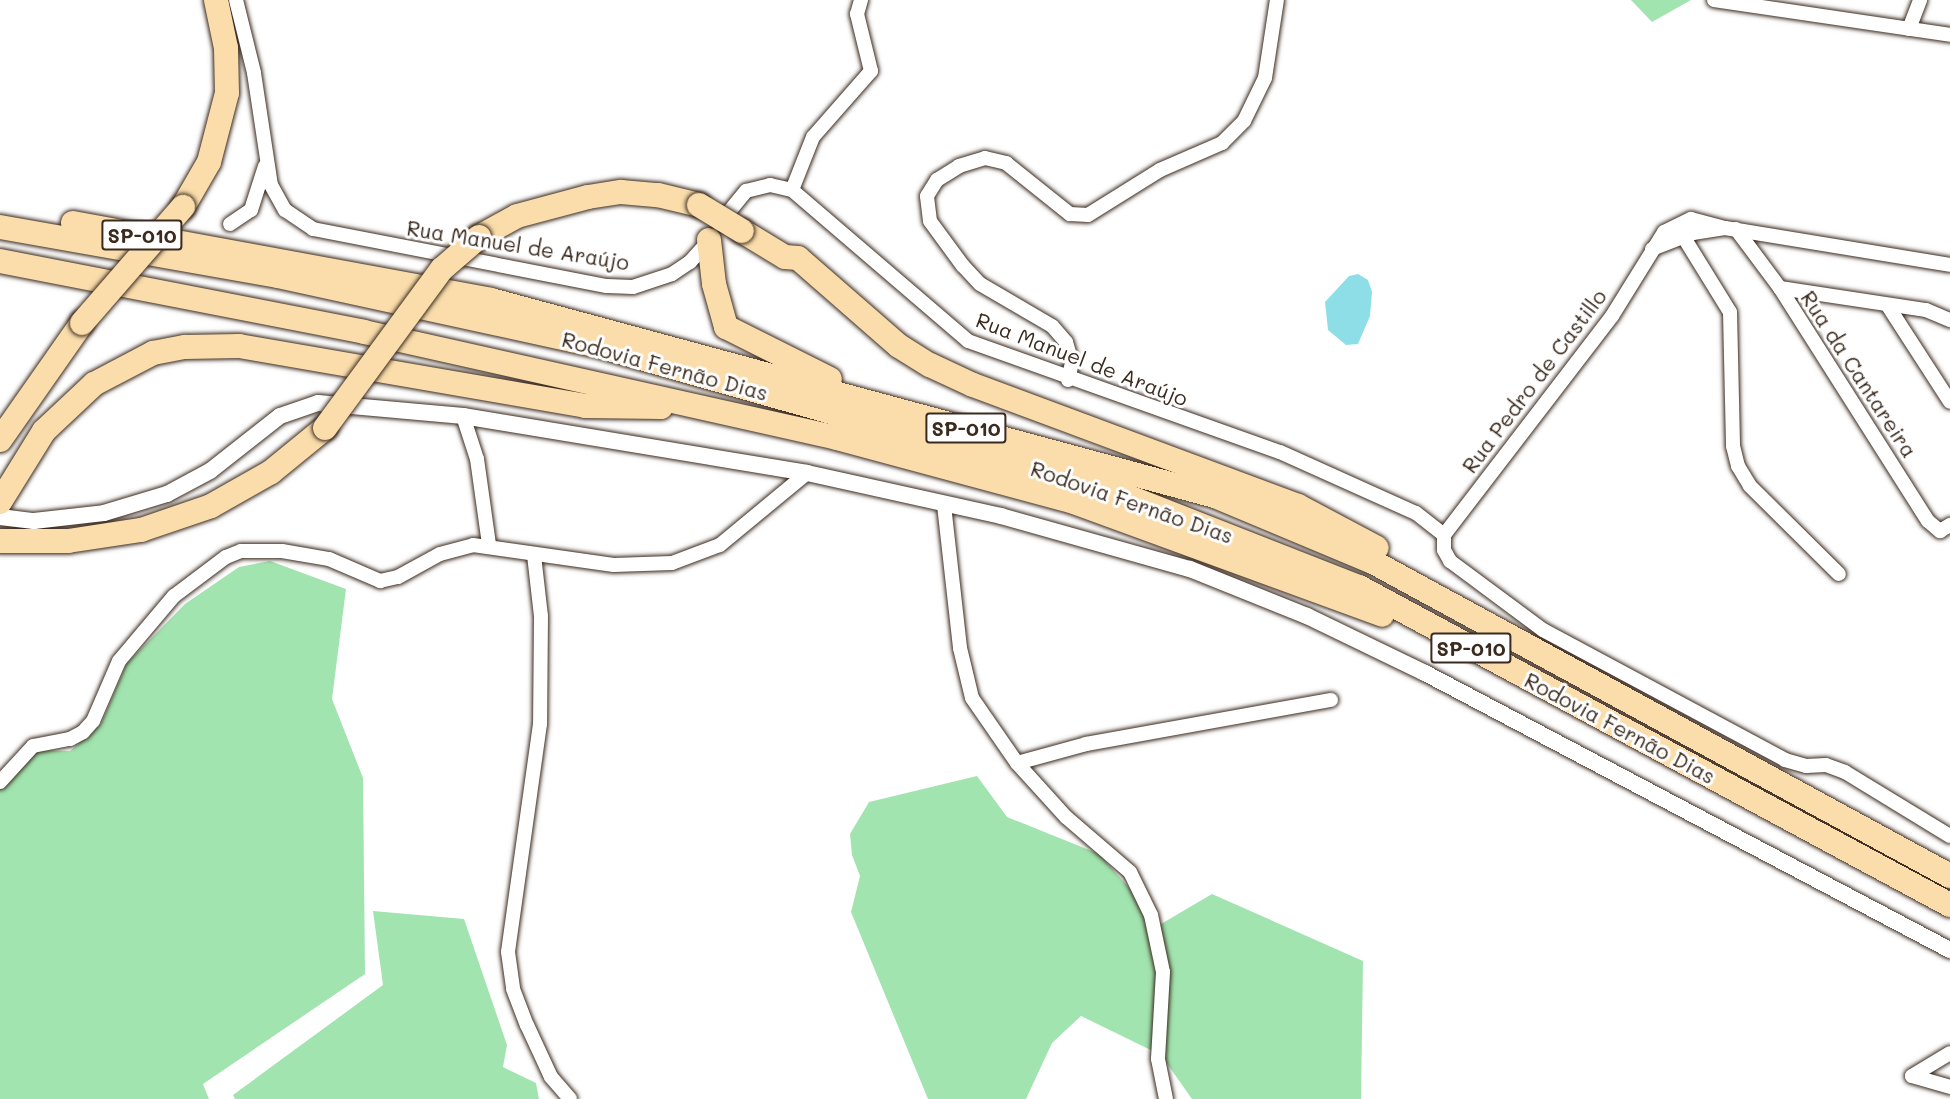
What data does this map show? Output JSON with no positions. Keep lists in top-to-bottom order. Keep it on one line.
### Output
{"streets":{"highway":["SP-010","Rodovia Fernão Dias"],"street":["Rua Manuel de Araújo","Rua da Cantareira","Rua Pedro de Castillo"]},"crossings":[["Rua Manuel de Araújo","Rua Pedro de Castillo"],["Rua da Cantareira","Rua Pedro de Castillo"]]}
